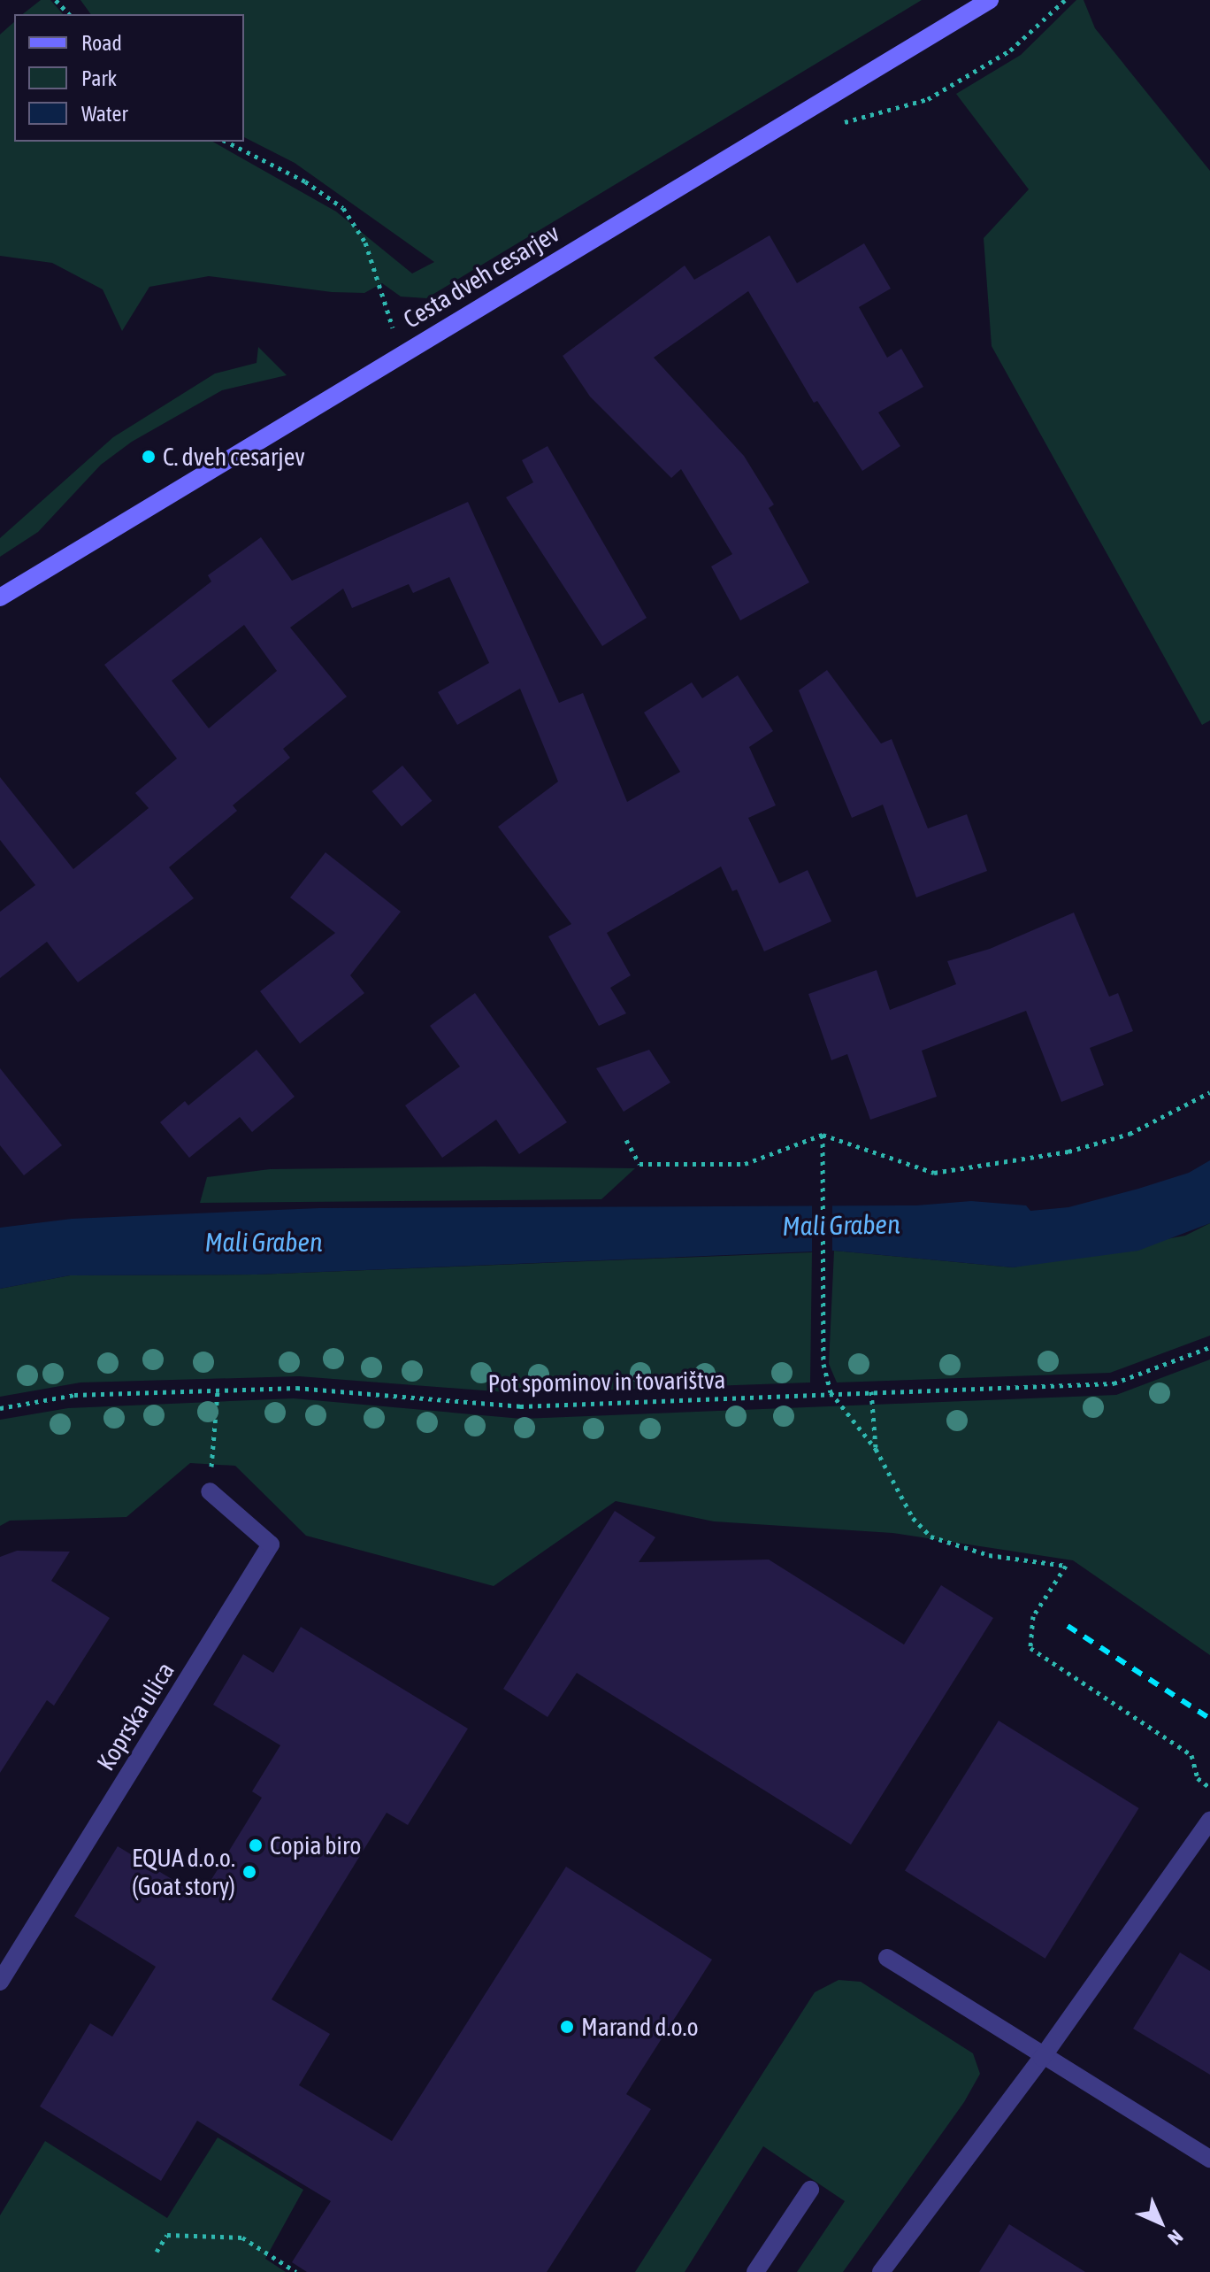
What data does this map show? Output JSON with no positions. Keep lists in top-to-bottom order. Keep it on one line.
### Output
{"streets":{"street":["Cesta dveh cesarjev","Koprska ulica"],"path":["Pot spominov in tovarištva"]},"water":["Mali Graben"],"places":["C. dveh cesarjev","Copia biro","EQUA d.o.o. (Goat story)","Marand d.o.o"],"legend":["Road","Park","Water"],"north":"bottom right"}
